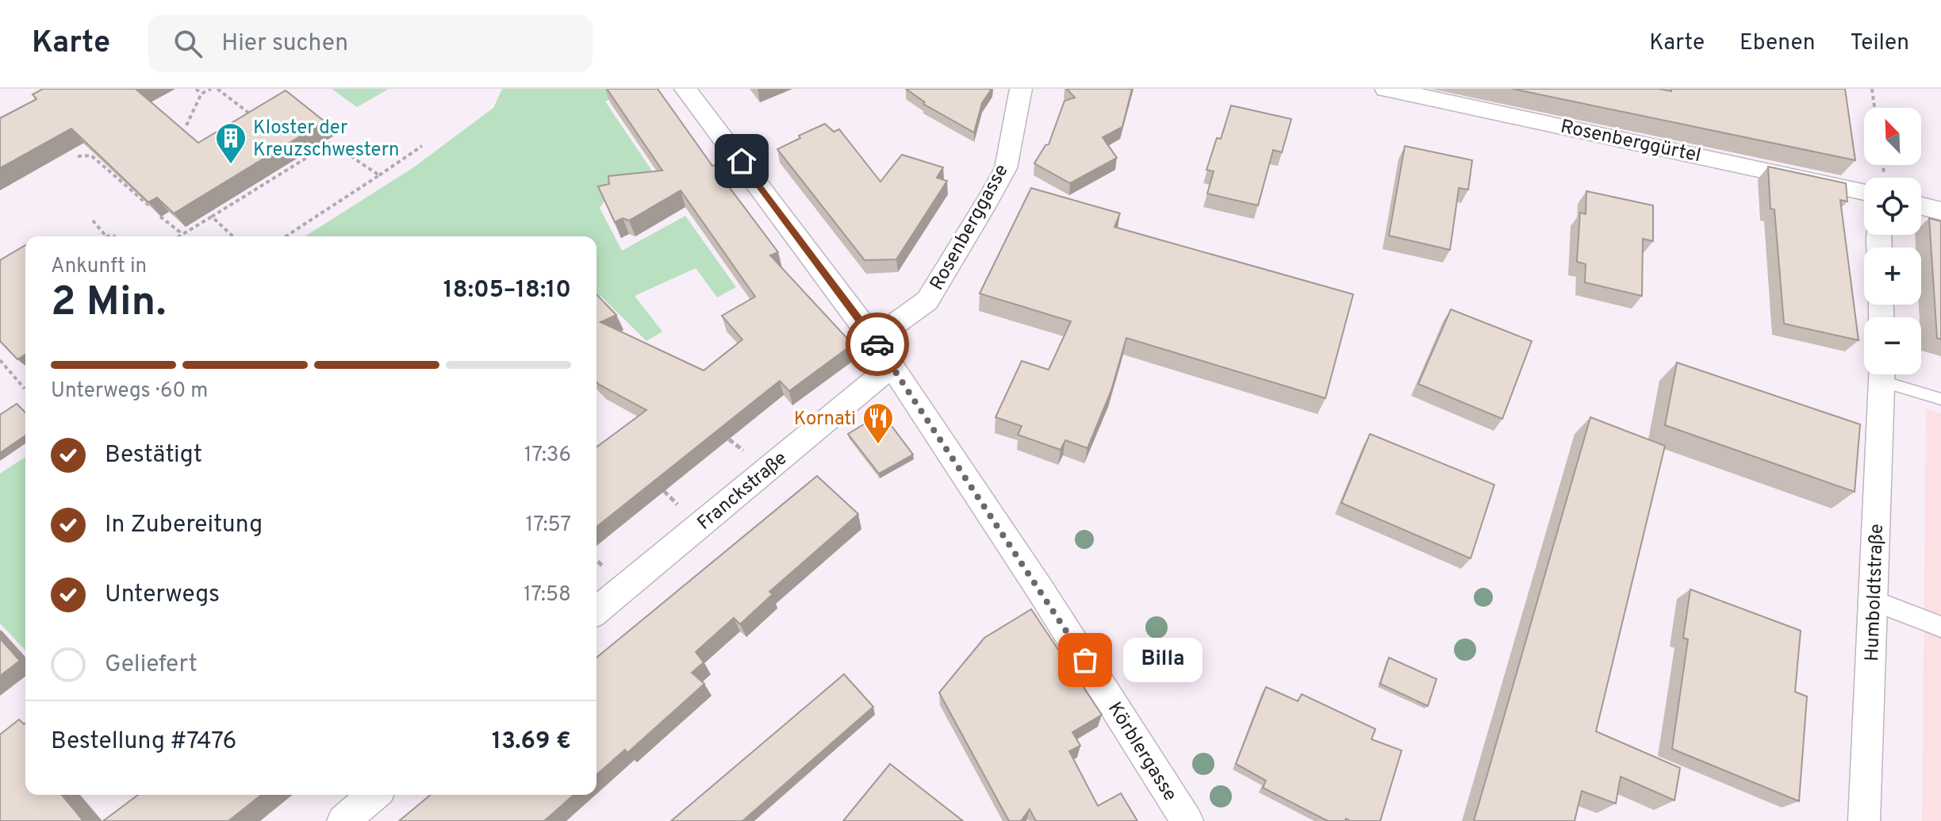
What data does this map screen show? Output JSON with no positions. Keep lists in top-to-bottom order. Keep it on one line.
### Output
{"streets":{"street":["Rosenberggürtel","Rosenberggasse","Franckstraße","Humboldtstraße","Körblergasse"]},"crossings":[["Rosenberggasse","Körblergasse"],["Franckstraße","Körblergasse"]],"places":{"building":["Kloster der Kreuzschwestern"],"restaurant":["Kornati"],"other":["Billa"]},"north":"top left","page":{"header":"Karte","search":"Hier suchen","nav":["Karte","Ebenen","Teilen"],"map_buttons":["+","−"],"heading":["2 Min.","Ankunft in","18:05–18:10"],"panel":["Bestellung #7476","13.69 €"],"bar":"Unterwegs · 60 m","list":[["Bestätigt","17:36"],["In Zubereitung","17:57"],["Unterwegs","17:58"],"Geliefert"],"bubble":"Billa"}}
